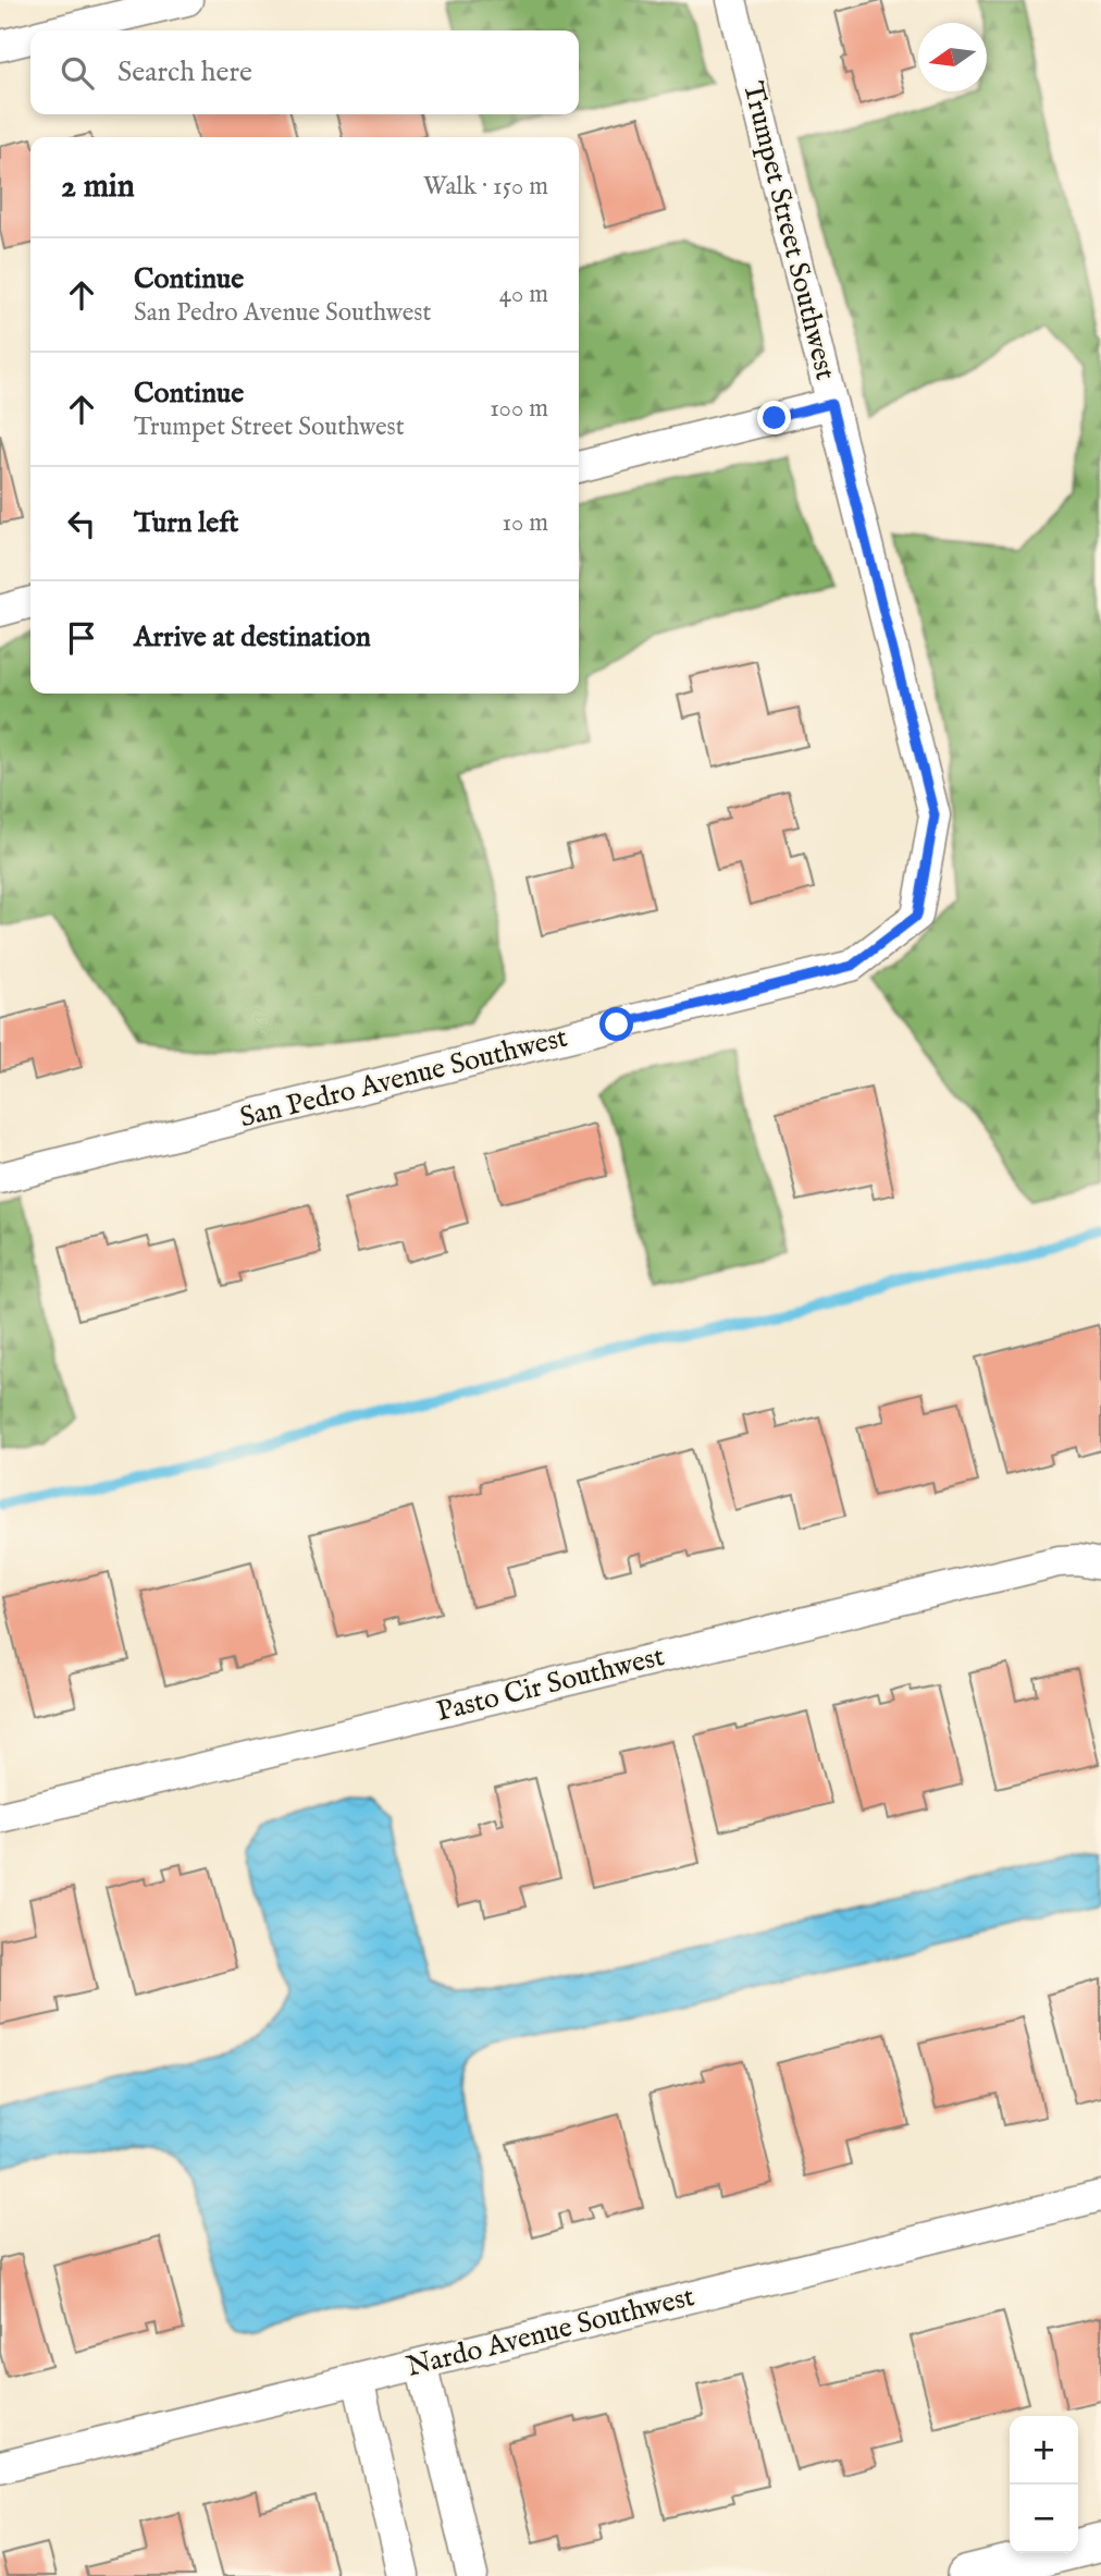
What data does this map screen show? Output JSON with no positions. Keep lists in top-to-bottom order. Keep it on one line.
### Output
{"streets":{"street":["Trumpet Street Southwest","San Pedro Avenue Southwest","Pasto Cir Southwest","Nardo Avenue Southwest"]},"crossings":[["Trumpet Street Southwest","San Pedro Avenue Southwest"]],"north":"left","page":{"search":"Search here","heading":["2 min","Walk · 150 m"],"list":[["Continue","San Pedro Avenue Southwest","40 m"],["Continue","Trumpet Street Southwest","100 m"],["Turn left","10 m"],"Arrive at destination"],"map_buttons":["+","−"]}}
